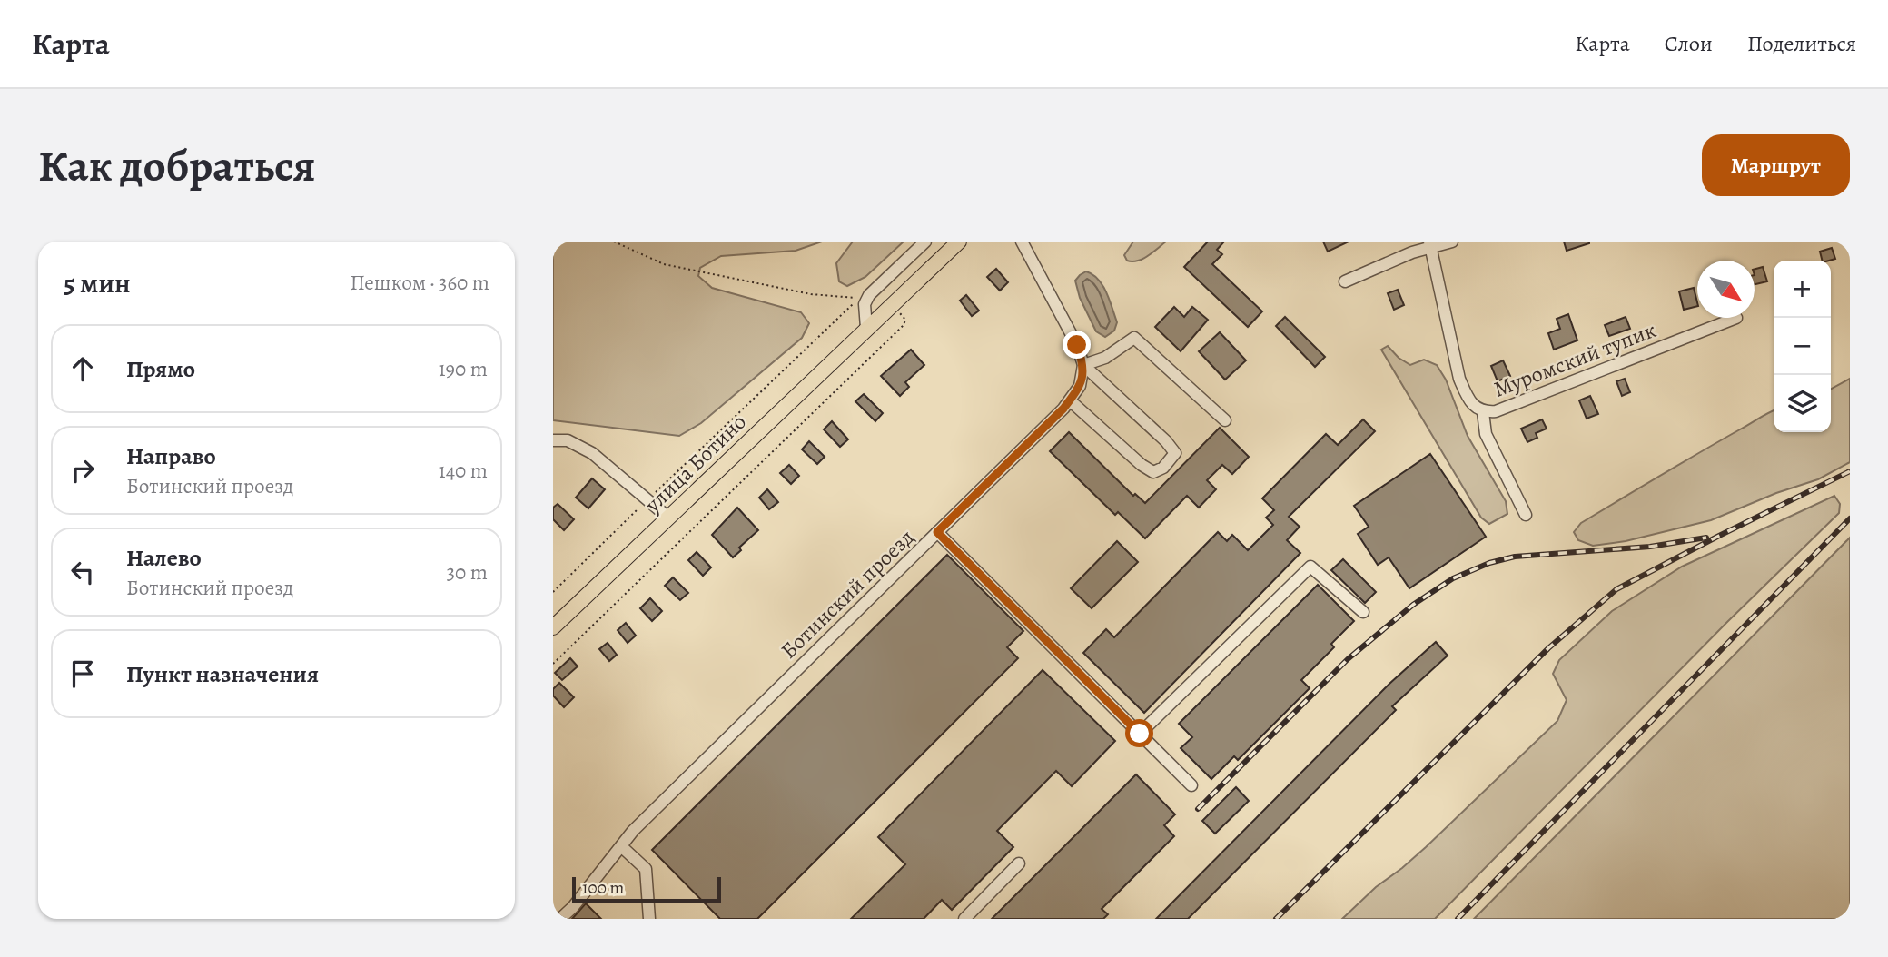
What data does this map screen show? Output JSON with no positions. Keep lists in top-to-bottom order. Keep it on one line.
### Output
{"streets":{"main road":["улица Ботино"],"street":["Муромский тупик","Ботинский проезд"]},"scale_bar":"100 m","north":"bottom right","page":{"header":"Карта","nav":["Карта","Слои","Поделиться"],"buttons":"Маршрут","title":"Как добраться","heading":["5 мин","Пешком · 360 m"],"map_buttons":["+","−"],"list":[["Прямо","190 m"],["Направо","Ботинский проезд","140 m"],["Налево","Ботинский проезд","30 m"],"Пункт назначения"],"scale":"100 m"}}
